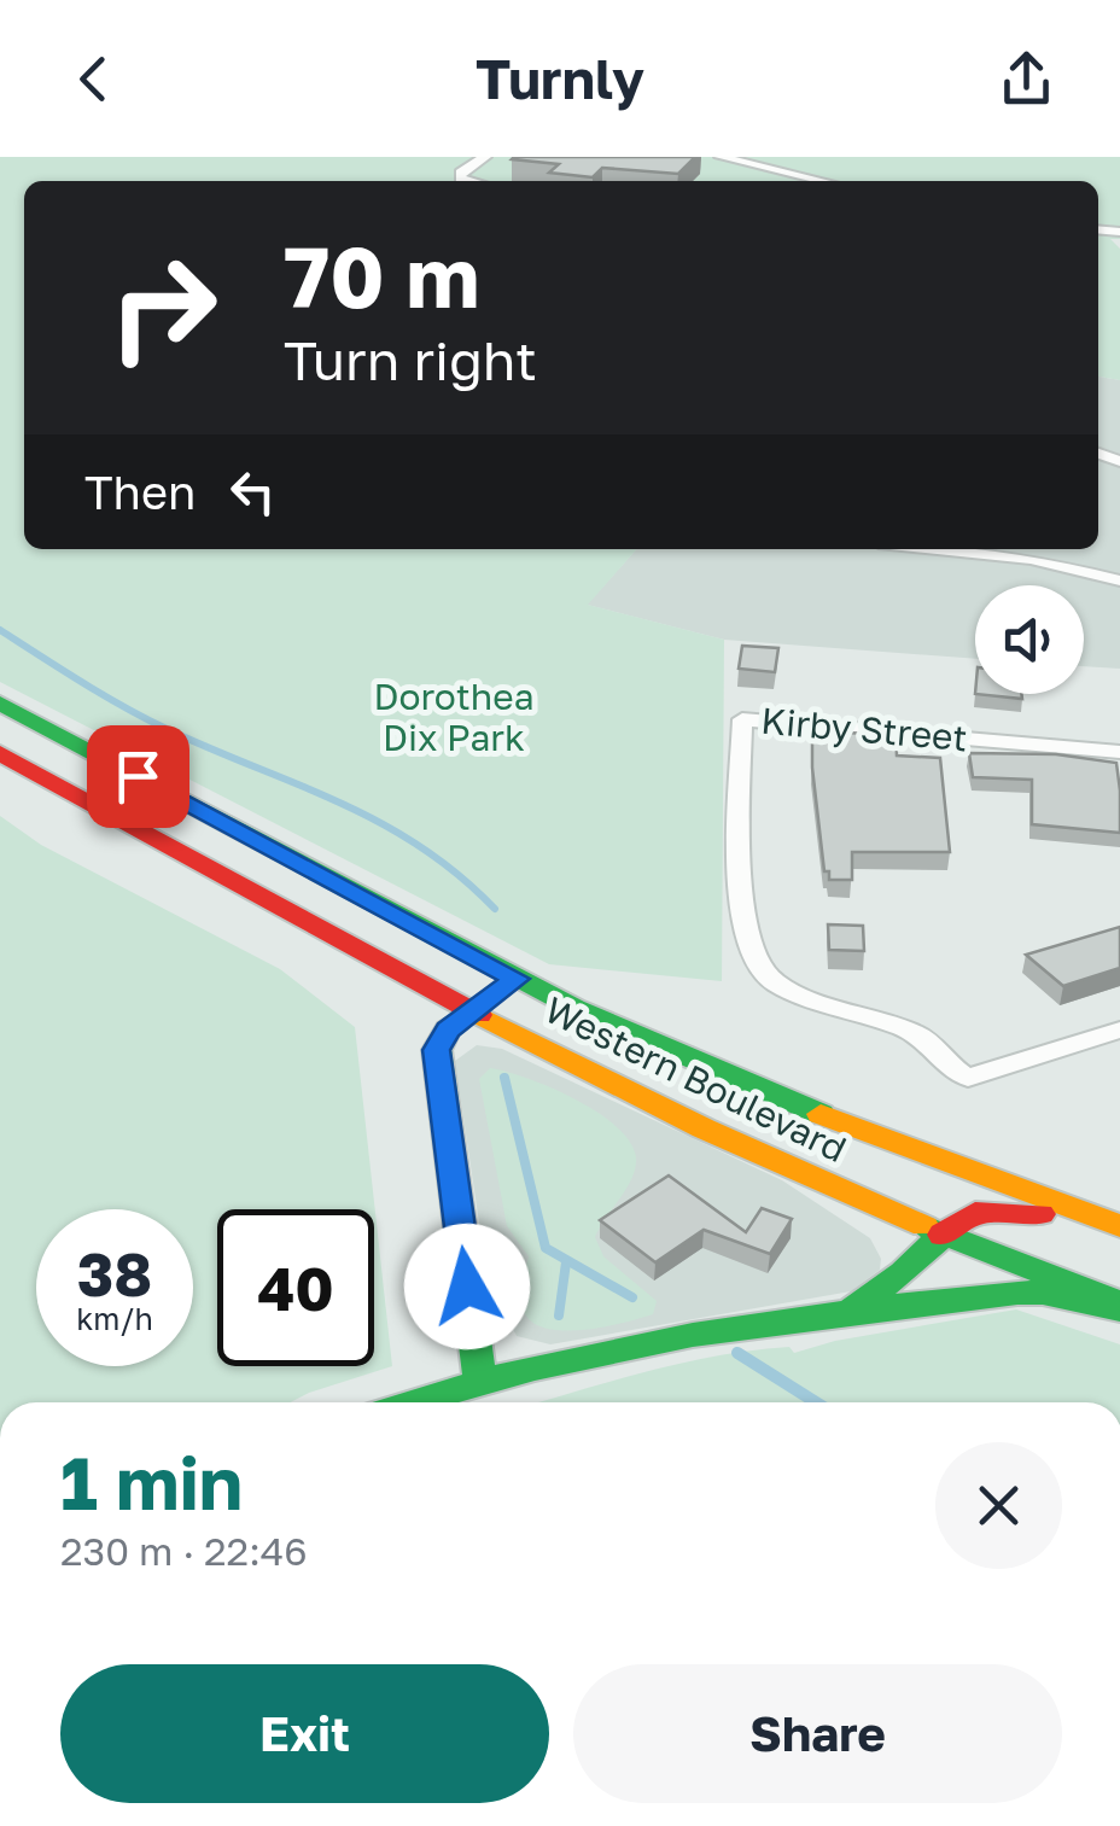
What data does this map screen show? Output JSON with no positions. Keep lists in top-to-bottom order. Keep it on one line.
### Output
{"streets":{"main road":["Western Boulevard"],"street":["Kirby Street"]},"parks":["Dorothea Dix Park"],"page":{"header":"Turnly","turn":["70 m","Turn right"],"then":"Then","speed":"38 km/h","limit":"40","heading":["1 min","230 m · 22:46"],"buttons":["Exit","Share"]}}
